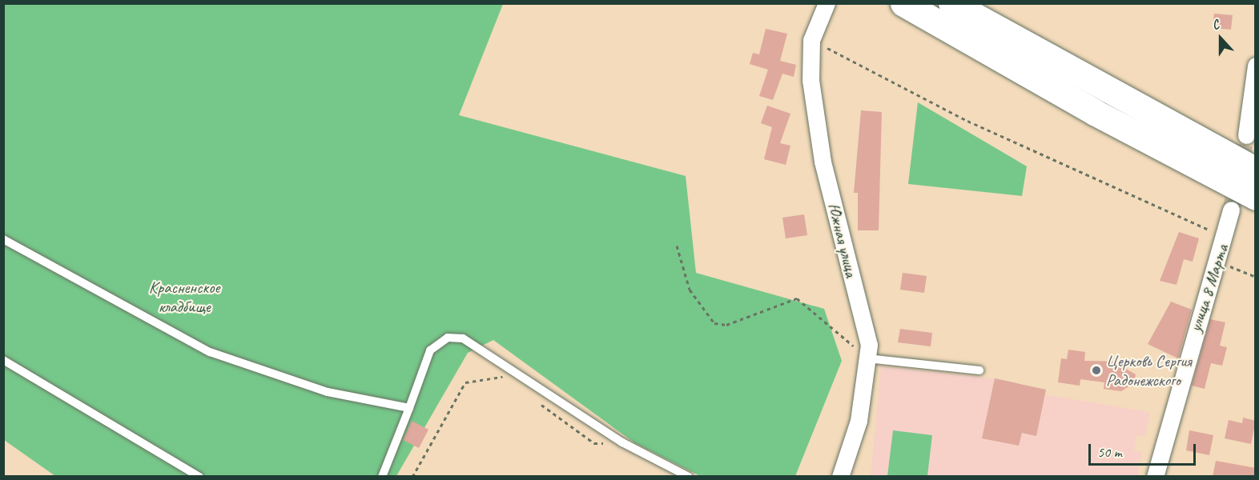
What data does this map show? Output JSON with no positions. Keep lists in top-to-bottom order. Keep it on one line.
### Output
{"streets":{"street":["Южная улица","улица 8 Марта"]},"parks":["Красненское кладбище"],"places":["Церковь Сергия Радонежского"],"scale_bar":"50 m","north":"top"}
